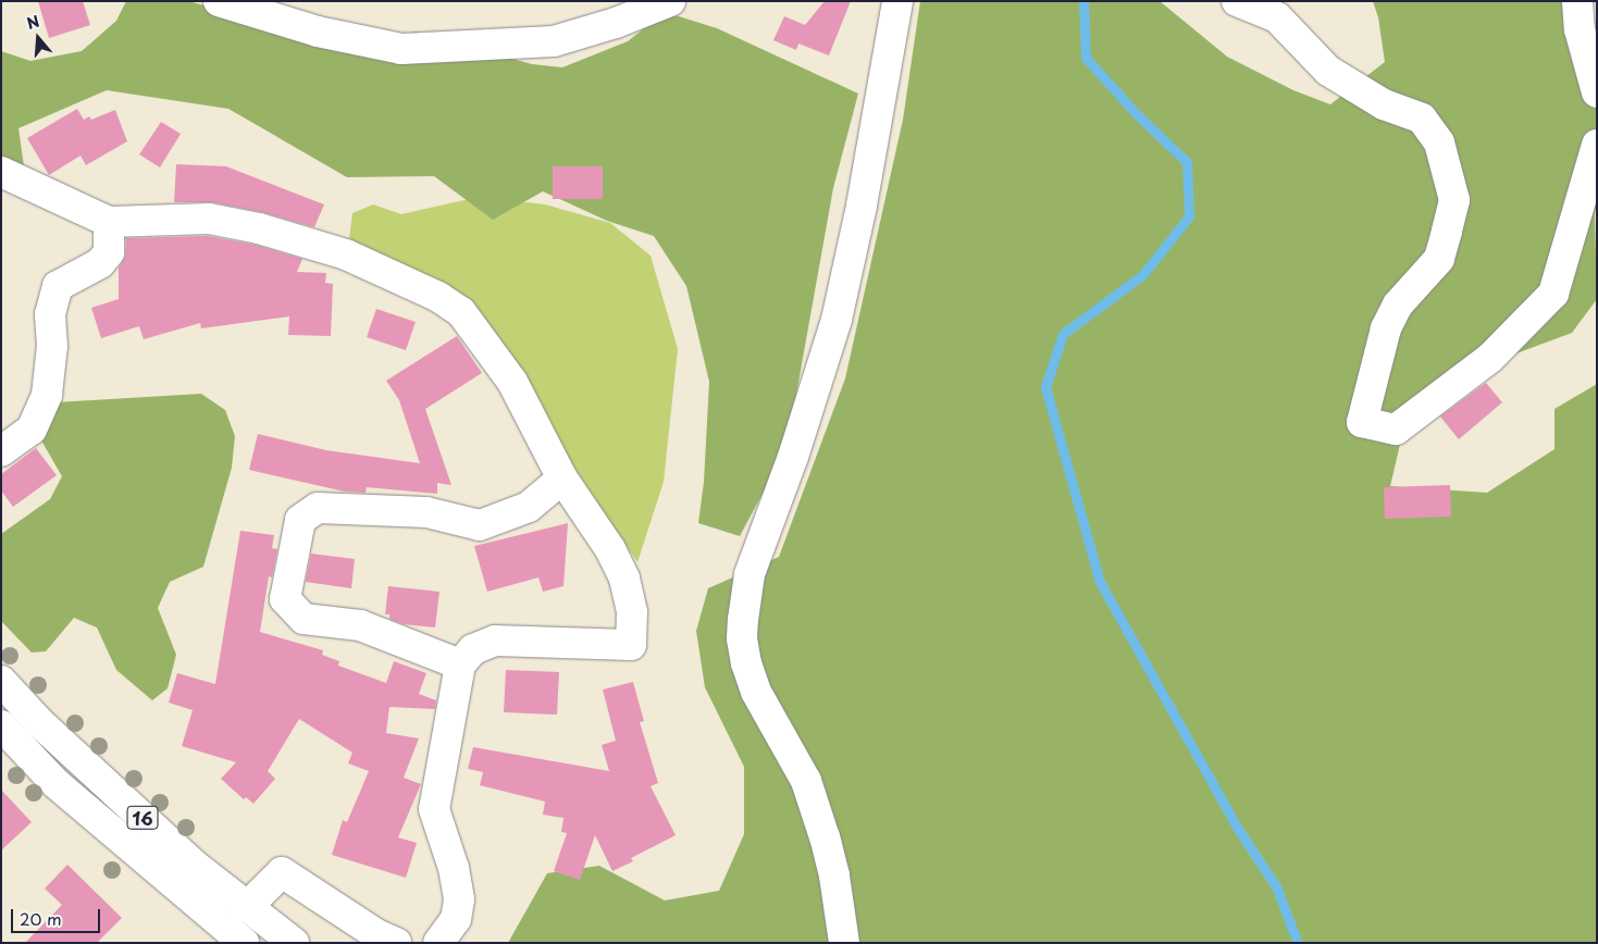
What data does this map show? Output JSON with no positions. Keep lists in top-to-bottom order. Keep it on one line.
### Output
{"streets":{"street":["16"]},"scale_bar":"20 m","north":"top"}
